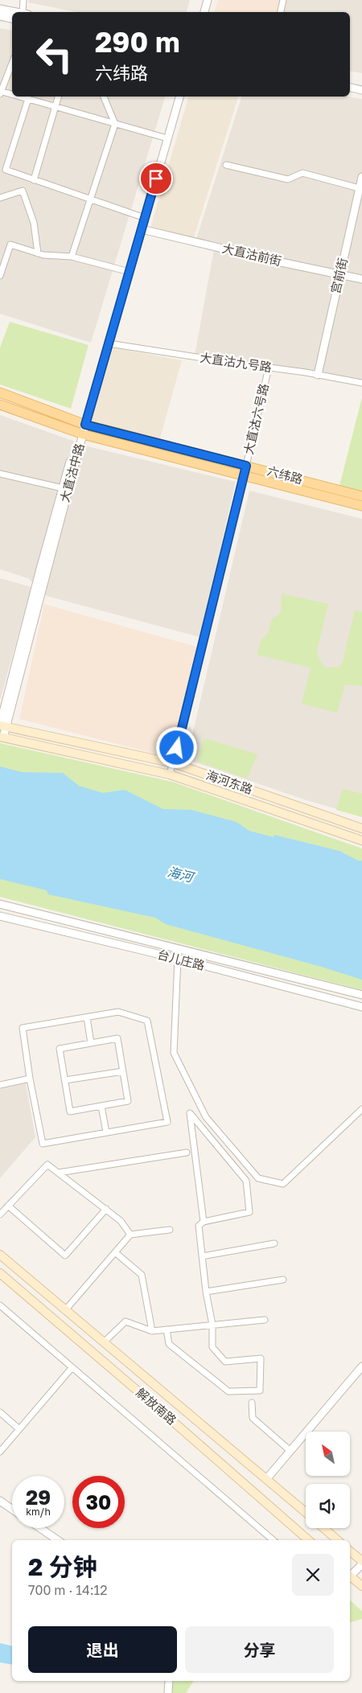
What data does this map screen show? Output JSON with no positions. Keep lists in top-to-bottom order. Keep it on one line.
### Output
{"streets":{"main road":["六纬路","海河东路","解放南路"],"street":["大直沽前街","宫前街","大直沽九号路","大直沽六号路","大直沽中路","台儿庄路"]},"crossings":[["大直沽前街","宫前街"],["大直沽前街","大直沽中路"],["宫前街","大直沽九号路"],["大直沽九号路","大直沽六号路"],["大直沽九号路","大直沽中路"],["大直沽六号路","六纬路"],["大直沽六号路","海河东路"],["大直沽中路","六纬路"],["大直沽中路","海河东路"]],"water":["海河"],"north":"top left","page":{"turn":["290 m","六纬路"],"speed":"29 km/h","limit":"30","heading":["2 分钟","700 m · 14:12"],"buttons":["退出","分享"]}}
